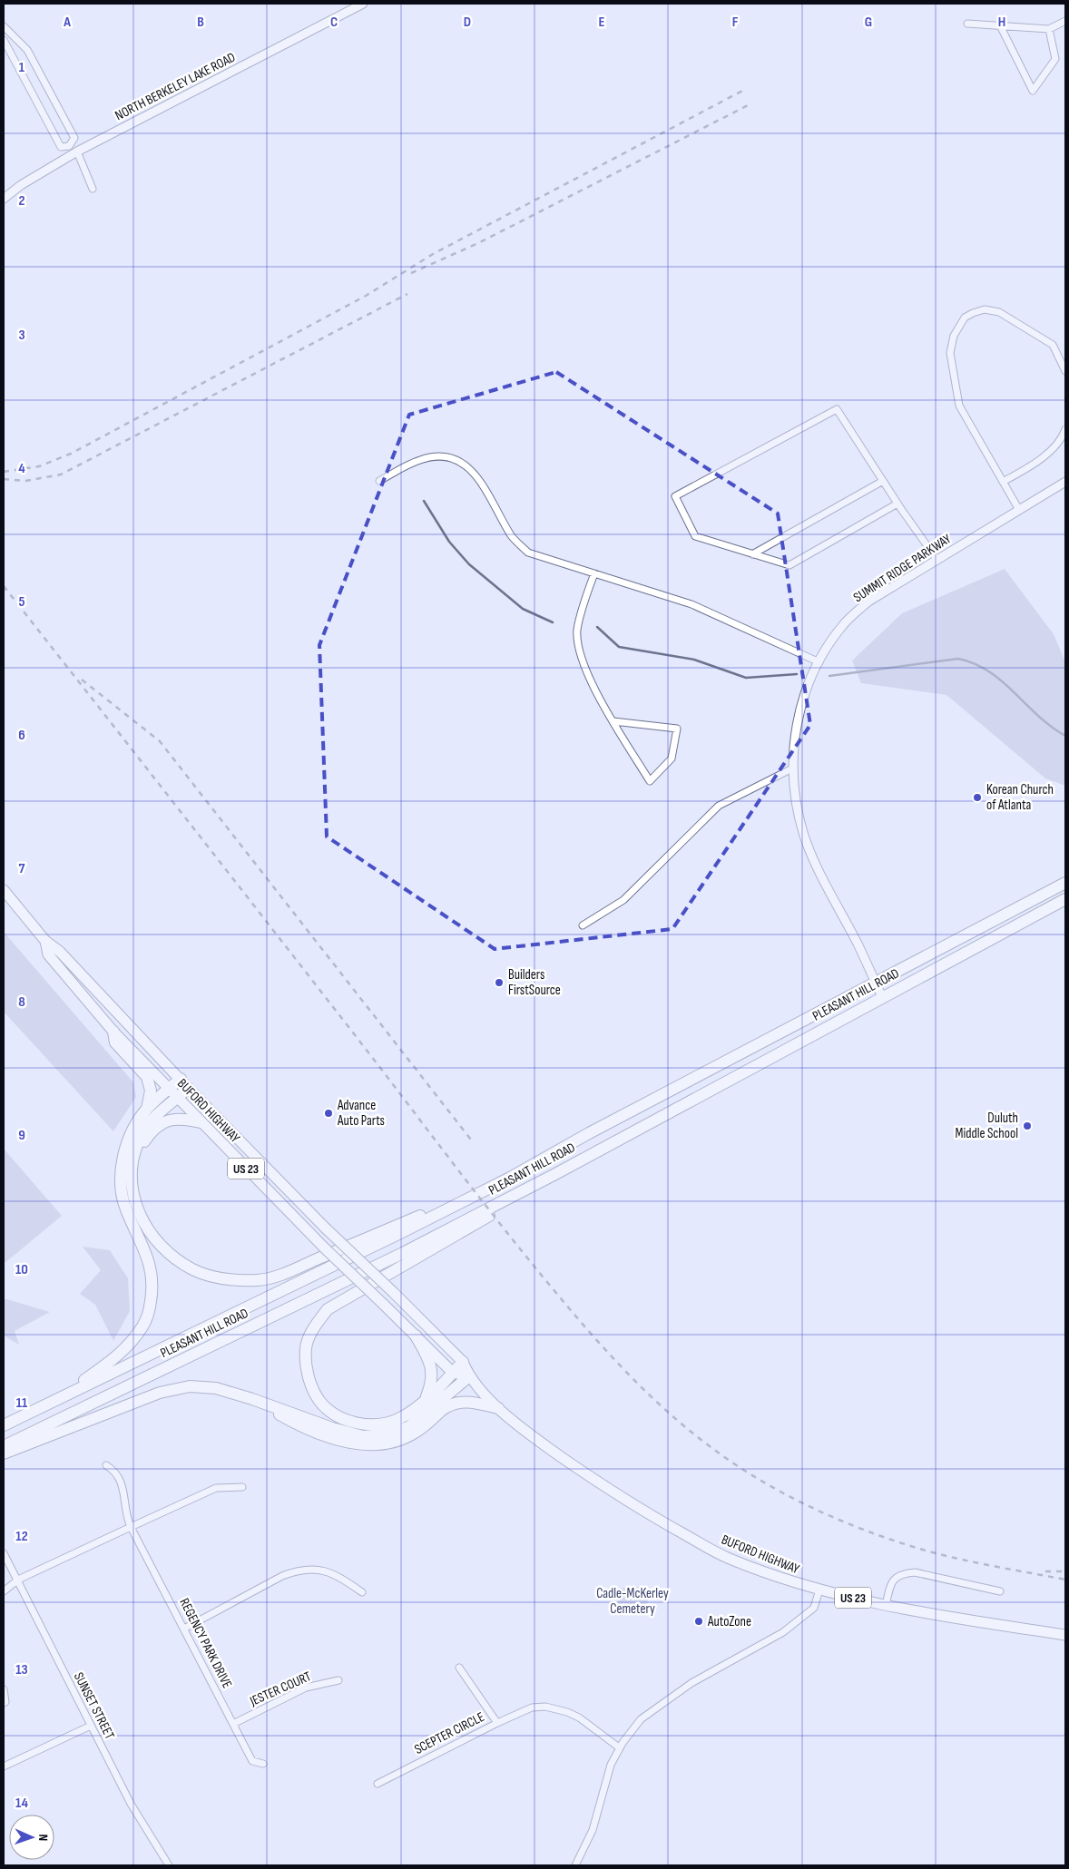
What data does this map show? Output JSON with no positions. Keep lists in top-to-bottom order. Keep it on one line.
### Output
{"streets":{"highway":["PLEASANT HILL ROAD"],"main road":["BUFORD HIGHWAY","US 23"],"street":["NORTH BERKELEY LAKE ROAD","SUMMIT RIDGE PARKWAY","REGENCY PARK DRIVE","JESTER COURT","SUNSET STREET","SCEPTER CIRCLE"]},"crossings":[["SUMMIT RIDGE PARKWAY","PLEASANT HILL ROAD"],["REGENCY PARK DRIVE","JESTER COURT"]],"parks":["Cadle-McKerley Cemetery"],"places":["Korean Church of Atlanta","Builders FirstSource","Advance Auto Parts","Duluth Middle School","AutoZone"],"north":"right","grid":{"columns":["A","B","C","D","E","F","G","H"],"rows":["1","2","3","4","5","6","7","8","9","10","11","12","13","14"]}}
